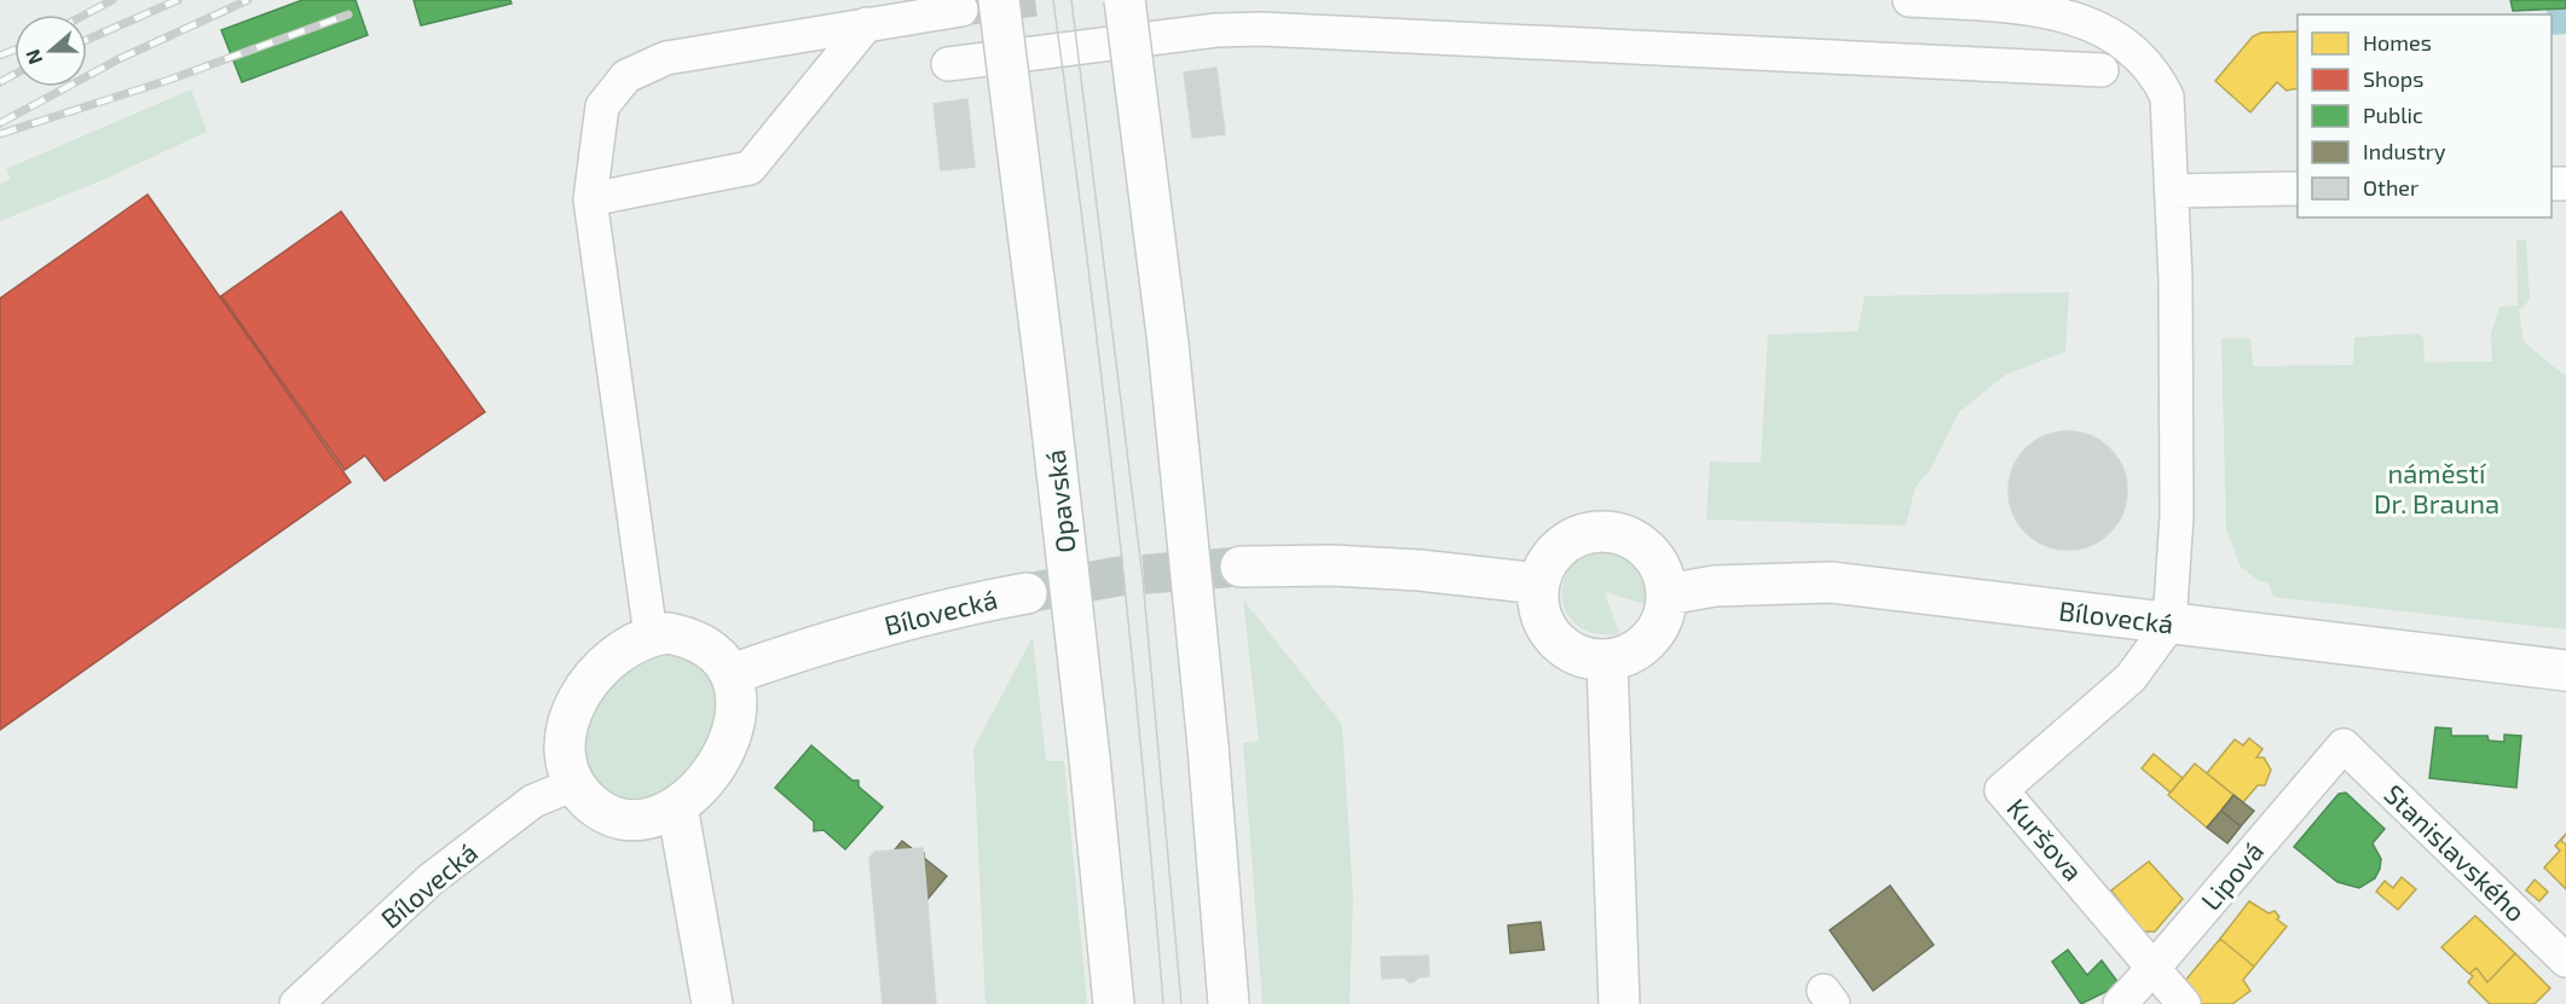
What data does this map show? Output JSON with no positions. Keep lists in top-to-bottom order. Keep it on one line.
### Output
{"streets":{"main road":["Opavská","Bílovecká"],"street":["Kuršova","Stanislavského","Lipová"]},"crossings":[["Bílovecká","Kuršova"],["Kuršova","Lipová"],["Stanislavského","Lipová"]],"parks":["náměstí Dr. Brauna"],"legend":["Homes","Shops","Public","Industry","Other"],"north":"left"}
